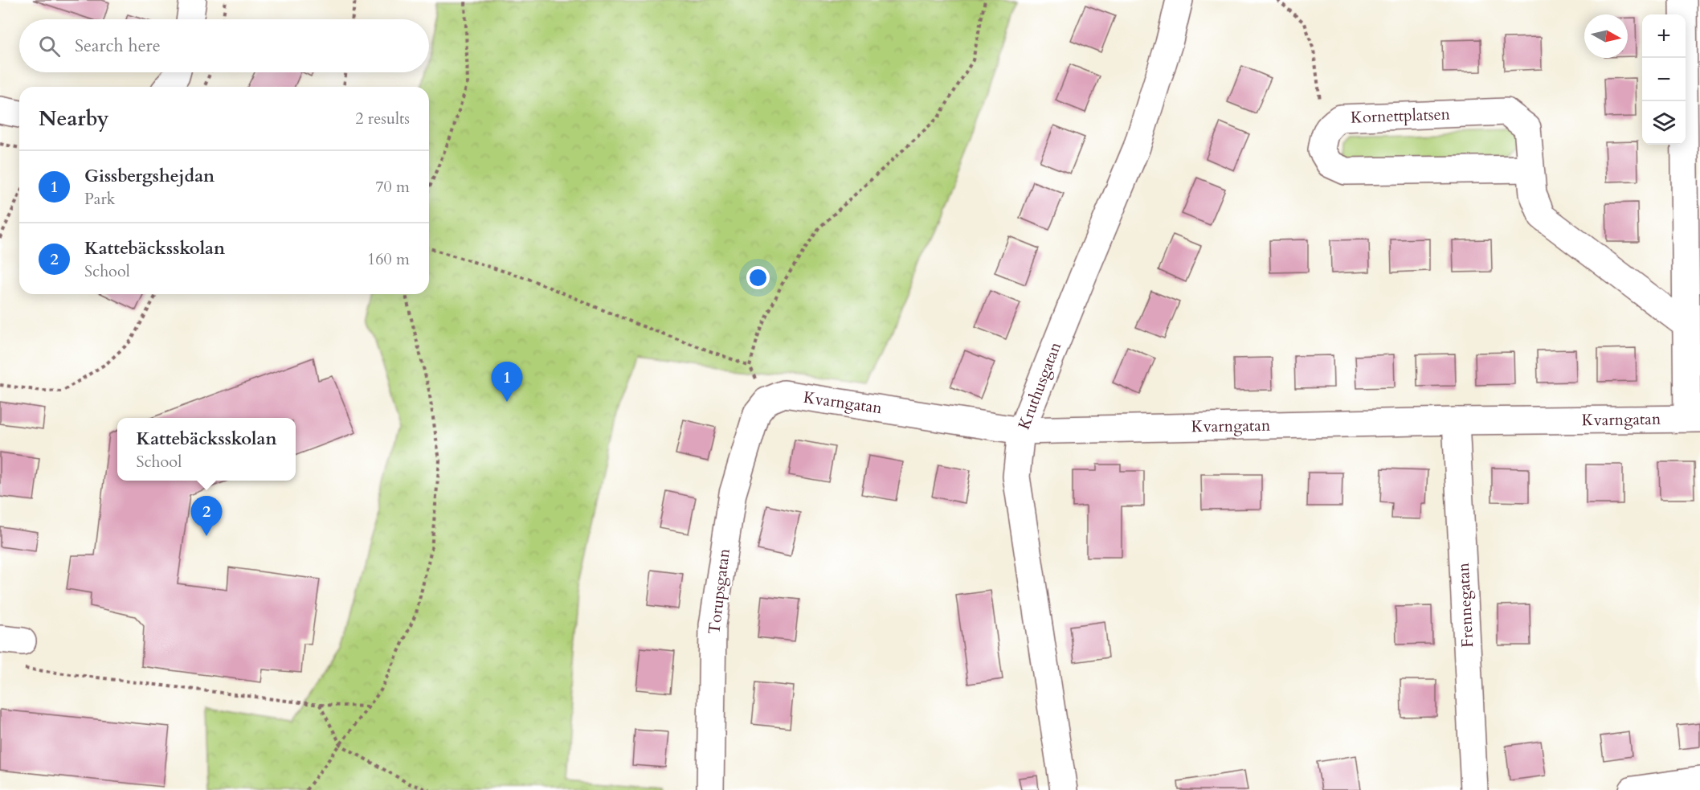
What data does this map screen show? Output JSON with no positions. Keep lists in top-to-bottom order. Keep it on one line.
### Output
{"streets":{"street":["Kornettplatsen","Kruthusgatan","Kvarngatan","Torupsgatan","Frennegatan"]},"crossings":[["Kruthusgatan","Kvarngatan"],["Kvarngatan","Torupsgatan"],["Kvarngatan","Frennegatan"]],"north":"right","page":{"map_buttons":["+","−"],"search":"Search here","heading":["Nearby","2 results"],"list":[{"mark":"1","name":"Gissbergshejdan","note":"Park","value":"70 m"},{"mark":"2","name":"Kattebäcksskolan","note":"School","value":"160 m"}],"pins":["1","2"],"popup":["Kattebäcksskolan","School"]}}
